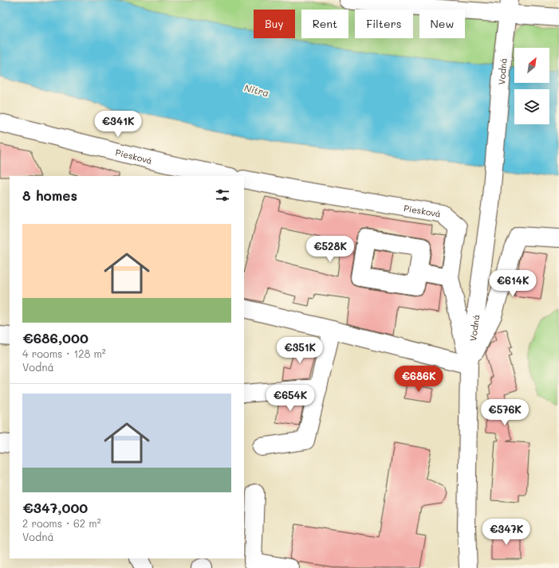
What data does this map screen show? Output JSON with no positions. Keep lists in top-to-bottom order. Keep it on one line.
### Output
{"streets":{"street":["Vodná","Piesková"]},"crossings":[["Vodná","Piesková"]],"water":["Nitra"],"north":"top right","page":{"chip":["Buy","Rent","Filters","New"],"price":["€341K","€528K","€614K","€351K","€686K","€654K","€576K","€347K"],"heading":"8 homes","list":[{"name":"€686,000","note":"4 rooms · 128 m² · Vodná"},{"name":"€347,000","note":"2 rooms · 62 m² · Vodná"}]}}
